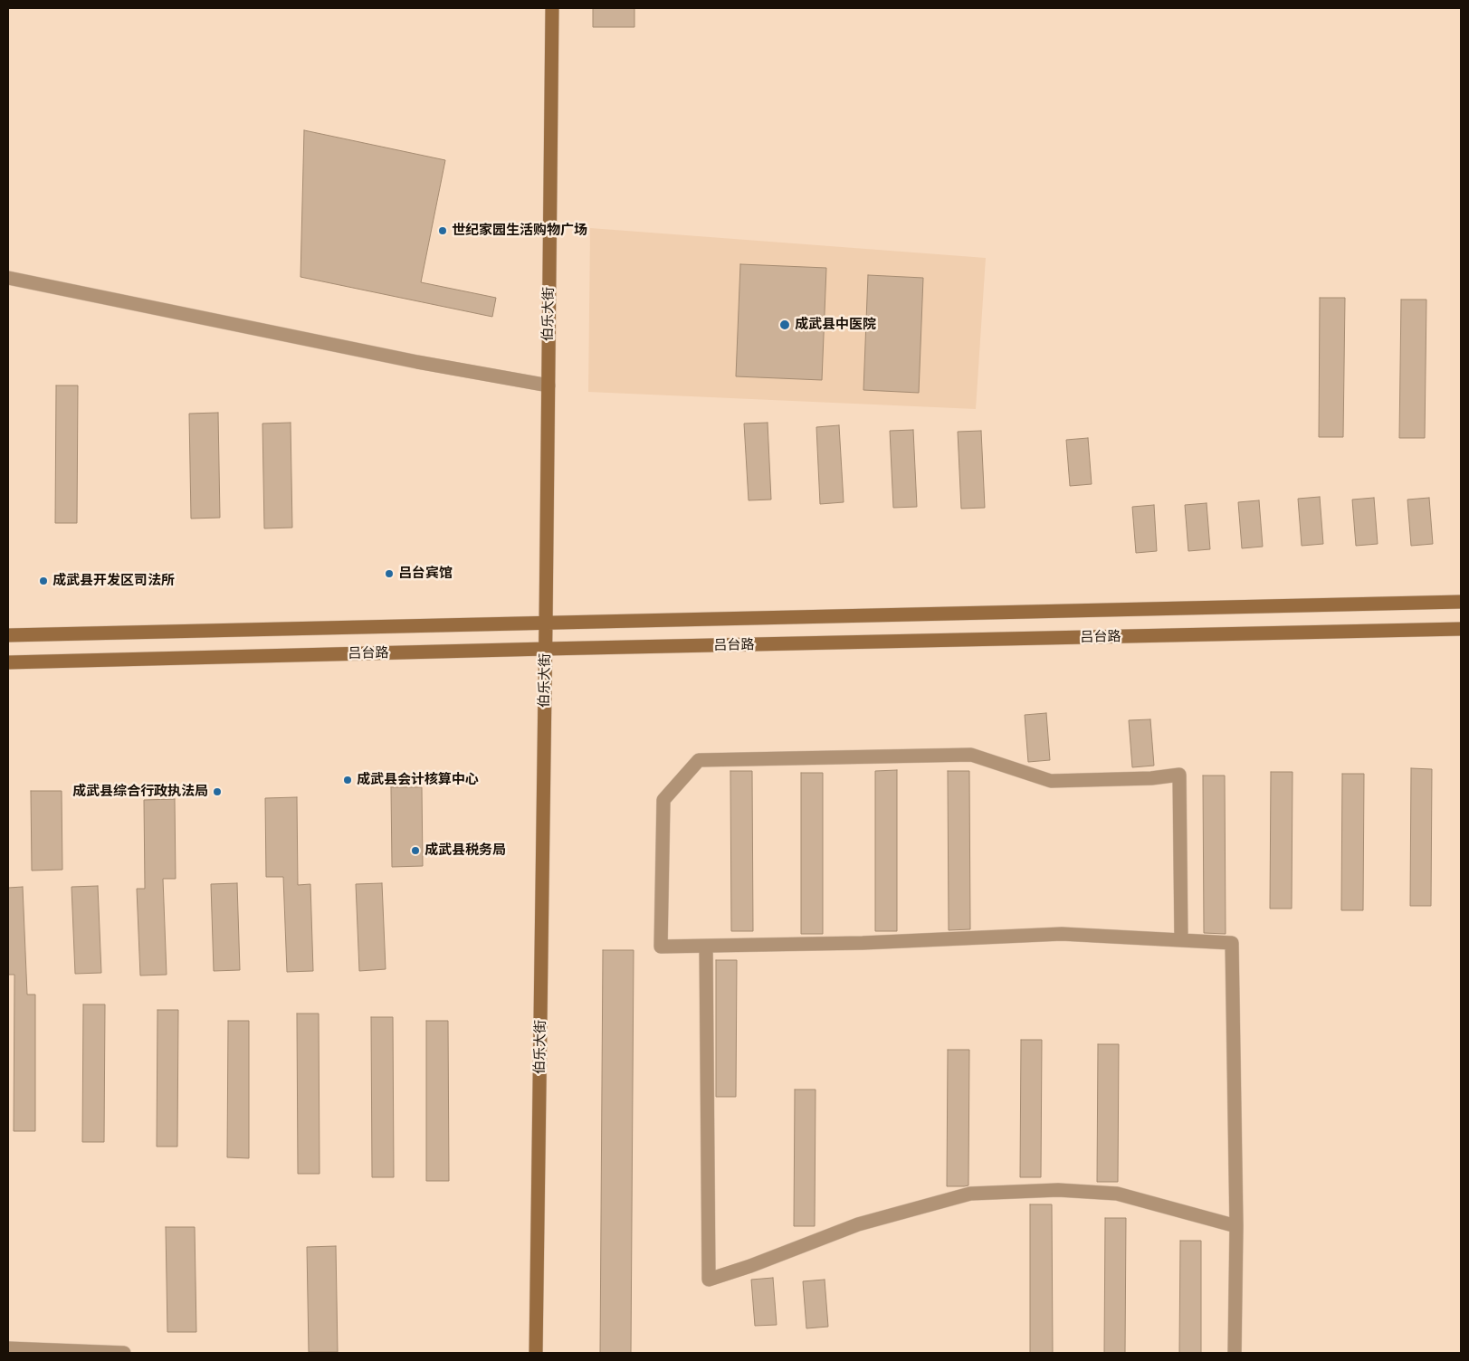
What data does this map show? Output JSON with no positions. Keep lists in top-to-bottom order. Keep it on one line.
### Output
{"streets":{"main road":["伯乐大街","吕台路"]},"crossings":[["伯乐大街","吕台路"]],"places":["世纪家园生活购物广场","成武县中医院","吕台宾馆","成武县开发区司法所","成武县会计核算中心","成武县综合行政执法局","成武县税务局"]}
